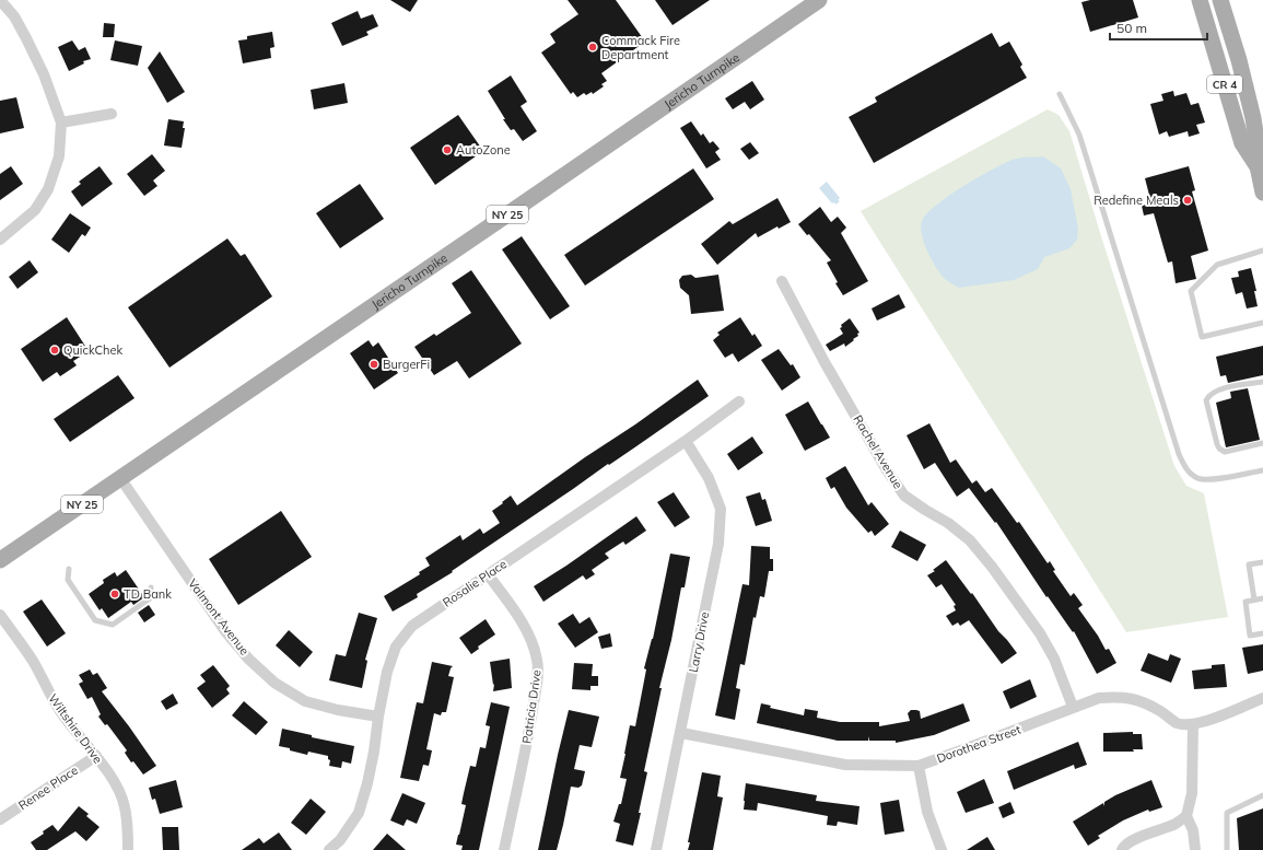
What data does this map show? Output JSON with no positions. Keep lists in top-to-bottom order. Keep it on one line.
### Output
{"streets":{"main road":["Jericho Turnpike","CR 4","NY 25"],"street":["Rachel Avenue","Rosalie Place","Valmont Avenue","Larry Drive","Patricia Drive","Wiltshire Drive","Dorothea Street","Renee Place"]},"crossings":[["Jericho Turnpike","Valmont Avenue"],["Rachel Avenue","Dorothea Street"],["Rosalie Place","Valmont Avenue"],["Rosalie Place","Larry Drive"],["Rosalie Place","Patricia Drive"],["Larry Drive","Dorothea Street"],["Wiltshire Drive","Renee Place"]],"places":["Commack Fire Department","AutoZone","Redefine Meals","QuickChek","BurgerFi","TD Bank"],"scale_bar":"50 m"}
